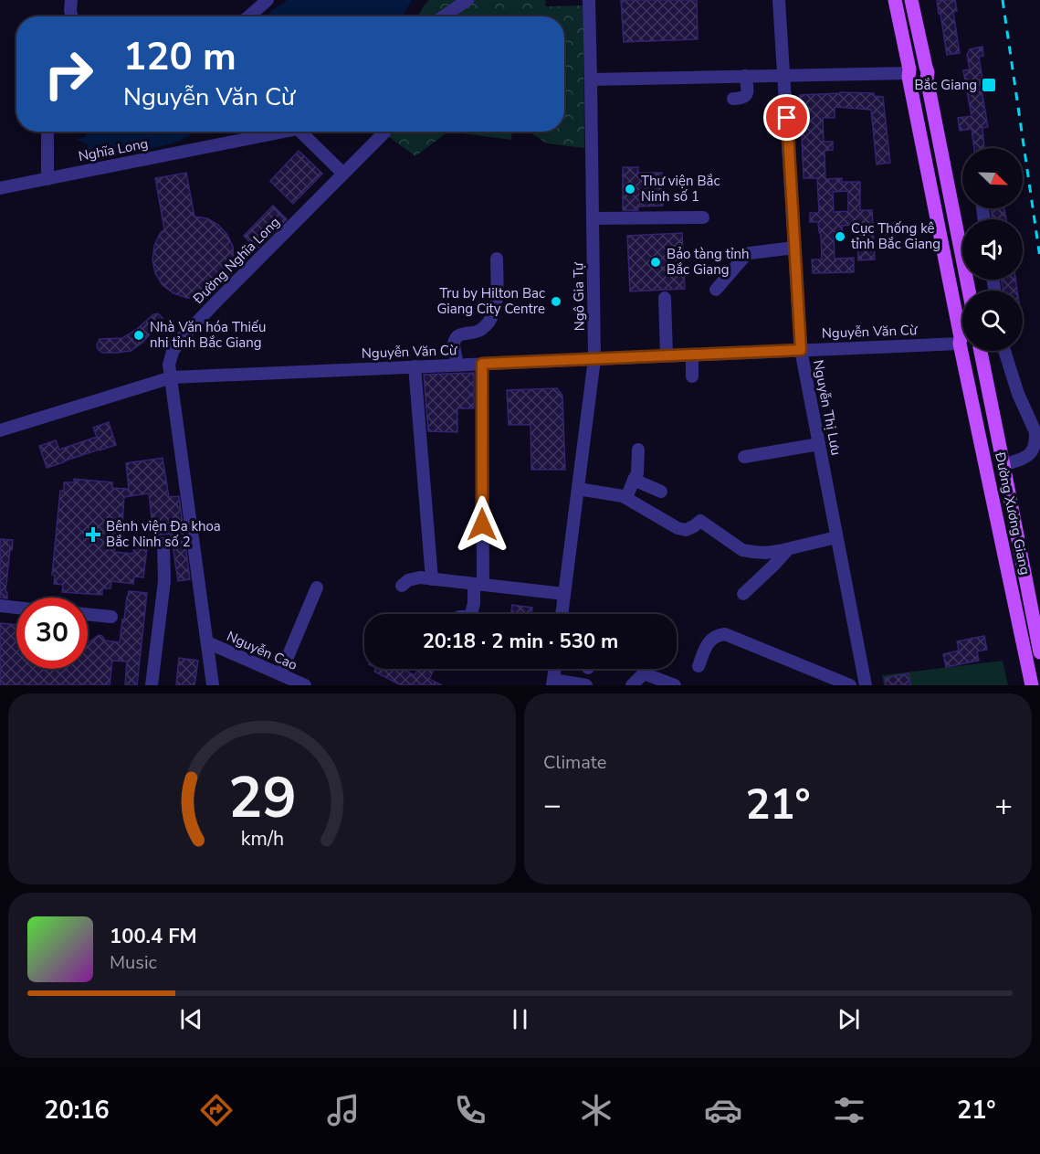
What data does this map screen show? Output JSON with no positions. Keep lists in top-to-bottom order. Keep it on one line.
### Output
{"streets":{"main road":["Đường Xương Giang"],"street":["Nghĩa Long","Đường Nghĩa Long","Ngô Gia Tự","Nguyễn Văn Cừ","Nguyễn Thị Lưu","Nguyễn Cao"]},"crossings":[["Đường Nghĩa Long","Nguyễn Văn Cừ"],["Đường Nghĩa Long","Nguyễn Cao"],["Ngô Gia Tự","Nguyễn Văn Cừ"],["Nguyễn Văn Cừ","Nguyễn Thị Lưu"]],"places":{"transit":["Bắc Giang"],"other":["Thư viện Bắc Ninh số 1","Cục Thống kê tỉnh Bắc Giang","Bảo tàng tỉnh Bắc Giang","Tru by Hilton Bac Giang City Centre","Nhà Văn hóa Thiếu nhi tỉnh Bắc Giang"],"health":["Bệnh viện Đa khoa Bắc Ninh số 2"]},"north":"bottom right","page":{"turn":["120 m","Nguyễn Văn Cừ"],"limit":"30","trip":"20:18 · 2 min · 530 m","tile":"Climate","heat":["−","21°","+"],"song":["100.4 FM","Music"],"tabs":["20:16","21°"],"gauge":["29","km/h"]}}
